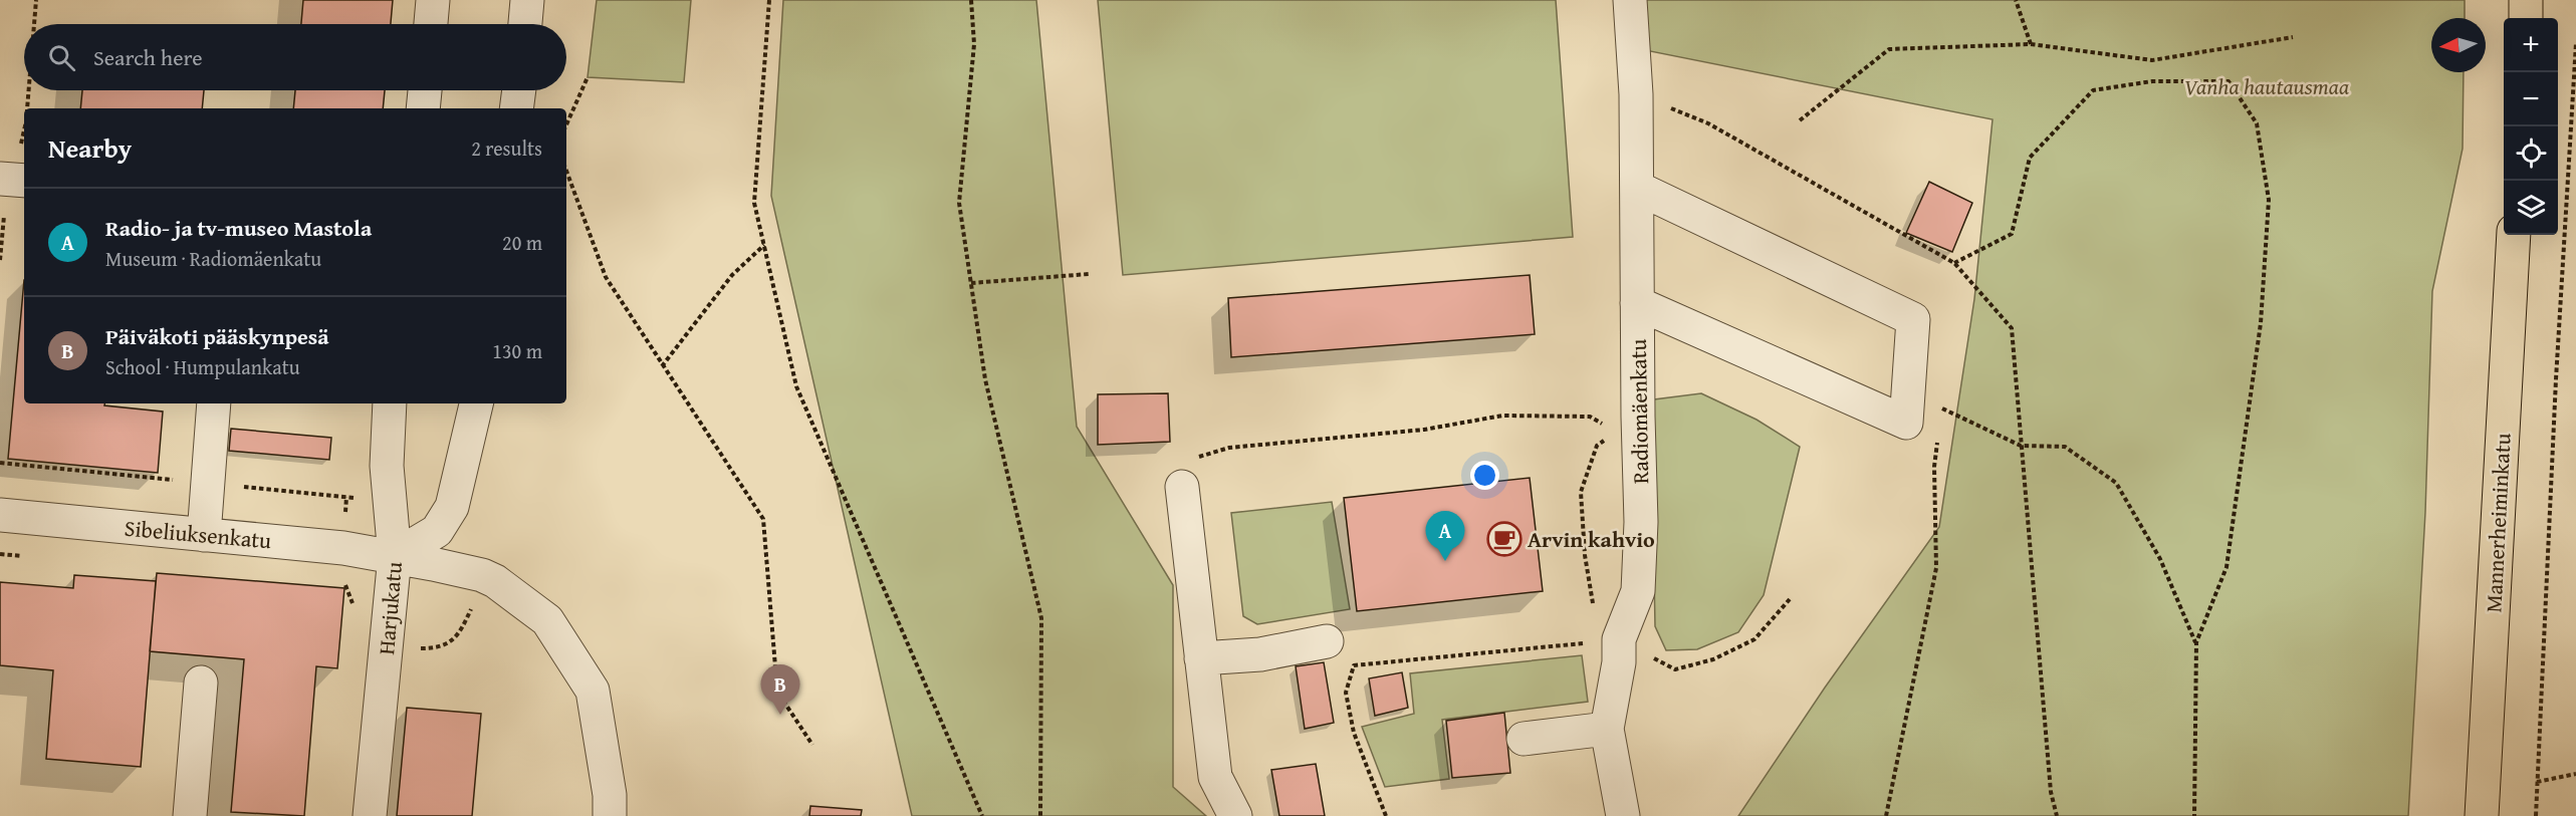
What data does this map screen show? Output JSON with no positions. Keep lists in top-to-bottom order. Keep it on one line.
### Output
{"streets":{"main road":["Mannerheiminkatu"],"street":["Radiomäenkatu","Sibeliuksenkatu","Harjukatu"]},"crossings":[["Sibeliuksenkatu","Harjukatu"]],"parks":["Vanha hautausmaa"],"places":{"cafe":["Arvin kahvio"]},"north":"left","page":{"map_buttons":["+","−"],"search":"Search here","heading":["Nearby","2 results"],"list":[{"mark":"A","name":"Radio- ja tv-museo Mastola","note":"Museum · Radiomäenkatu","value":"20 m"},{"mark":"B","name":"Päiväkoti pääskynpesä","note":"School · Humpulankatu","value":"130 m"}],"pins":["A","B"]}}
